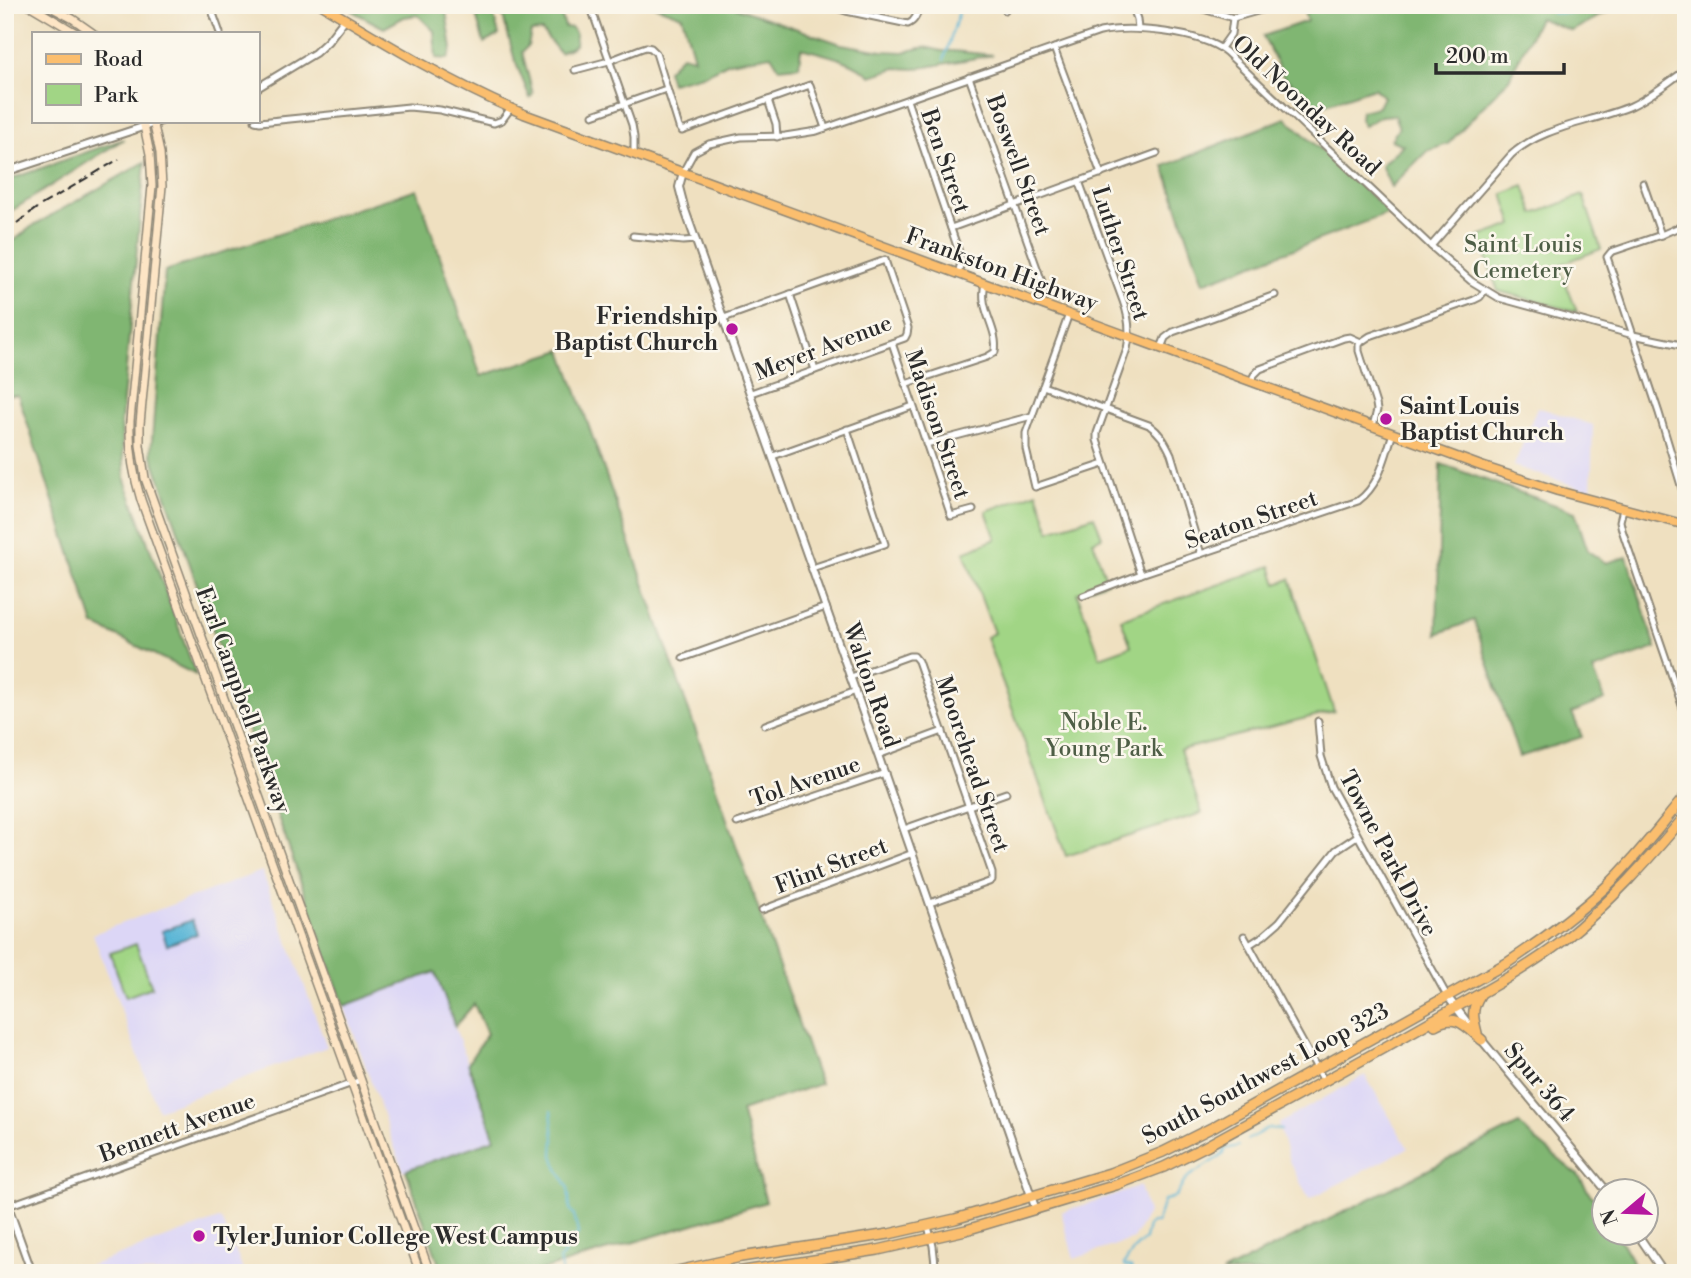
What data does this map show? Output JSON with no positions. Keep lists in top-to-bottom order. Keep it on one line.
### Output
{"streets":{"highway":["South Southwest Loop 323"],"main road":["Frankston Highway","Earl Campbell Parkway"],"street":["Old Noonday Road","Ben Street","Boswell Street","Luther Street","Meyer Avenue","Madison Street","Seaton Street","Walton Road","Moorehead Street","Tol Avenue","Towne Park Drive","Flint Street","Spur 364","Bennett Avenue"]},"crossings":[["Old Noonday Road","Ben Street"],["Old Noonday Road","Boswell Street"],["Old Noonday Road","Luther Street"],["Old Noonday Road","Frankston Highway"],["Old Noonday Road","Walton Road"],["Ben Street","Frankston Highway"],["Boswell Street","Frankston Highway"],["Luther Street","Frankston Highway"],["Luther Street","Seaton Street"],["Frankston Highway","Seaton Street"],["Frankston Highway","Walton Road"],["Meyer Avenue","Madison Street"],["Meyer Avenue","Walton Road"],["Walton Road","Moorehead Street"],["Walton Road","Tol Avenue"],["Walton Road","Flint Street"],["Walton Road","South Southwest Loop 323"],["Earl Campbell Parkway","Bennett Avenue"],["Towne Park Drive","South Southwest Loop 323"],["Towne Park Drive","Spur 364"],["South Southwest Loop 323","Spur 364"]],"parks":["Saint Louis Cemetery","Noble E. Young Park"],"places":["Friendship Baptist Church","Saint Louis Baptist Church","Tyler Junior College West Campus"],"legend":["Road","Park"],"scale_bar":"200 m","north":"left"}
